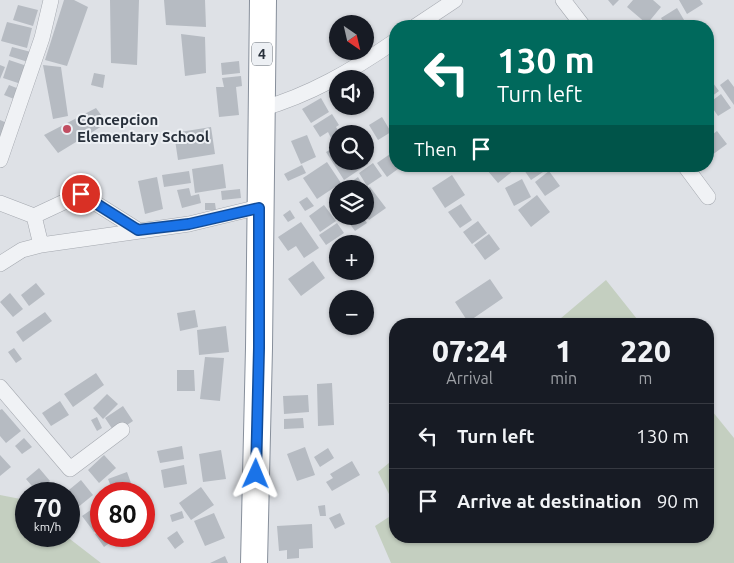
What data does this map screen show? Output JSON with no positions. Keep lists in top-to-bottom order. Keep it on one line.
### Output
{"streets":{"highway":["4"]},"places":["Concepcion Elementary School"],"north":"bottom right","page":{"map_buttons":["+","−"],"turn":["130 m","Turn left"],"then":"Then","eta":["07:24","Arrival","1","min","220","m"],"list":[{"name":"Turn left","value":"130 m"},{"name":"Arrive at destination","value":"90 m"}],"speed":"70 km/h","limit":"80"}}
